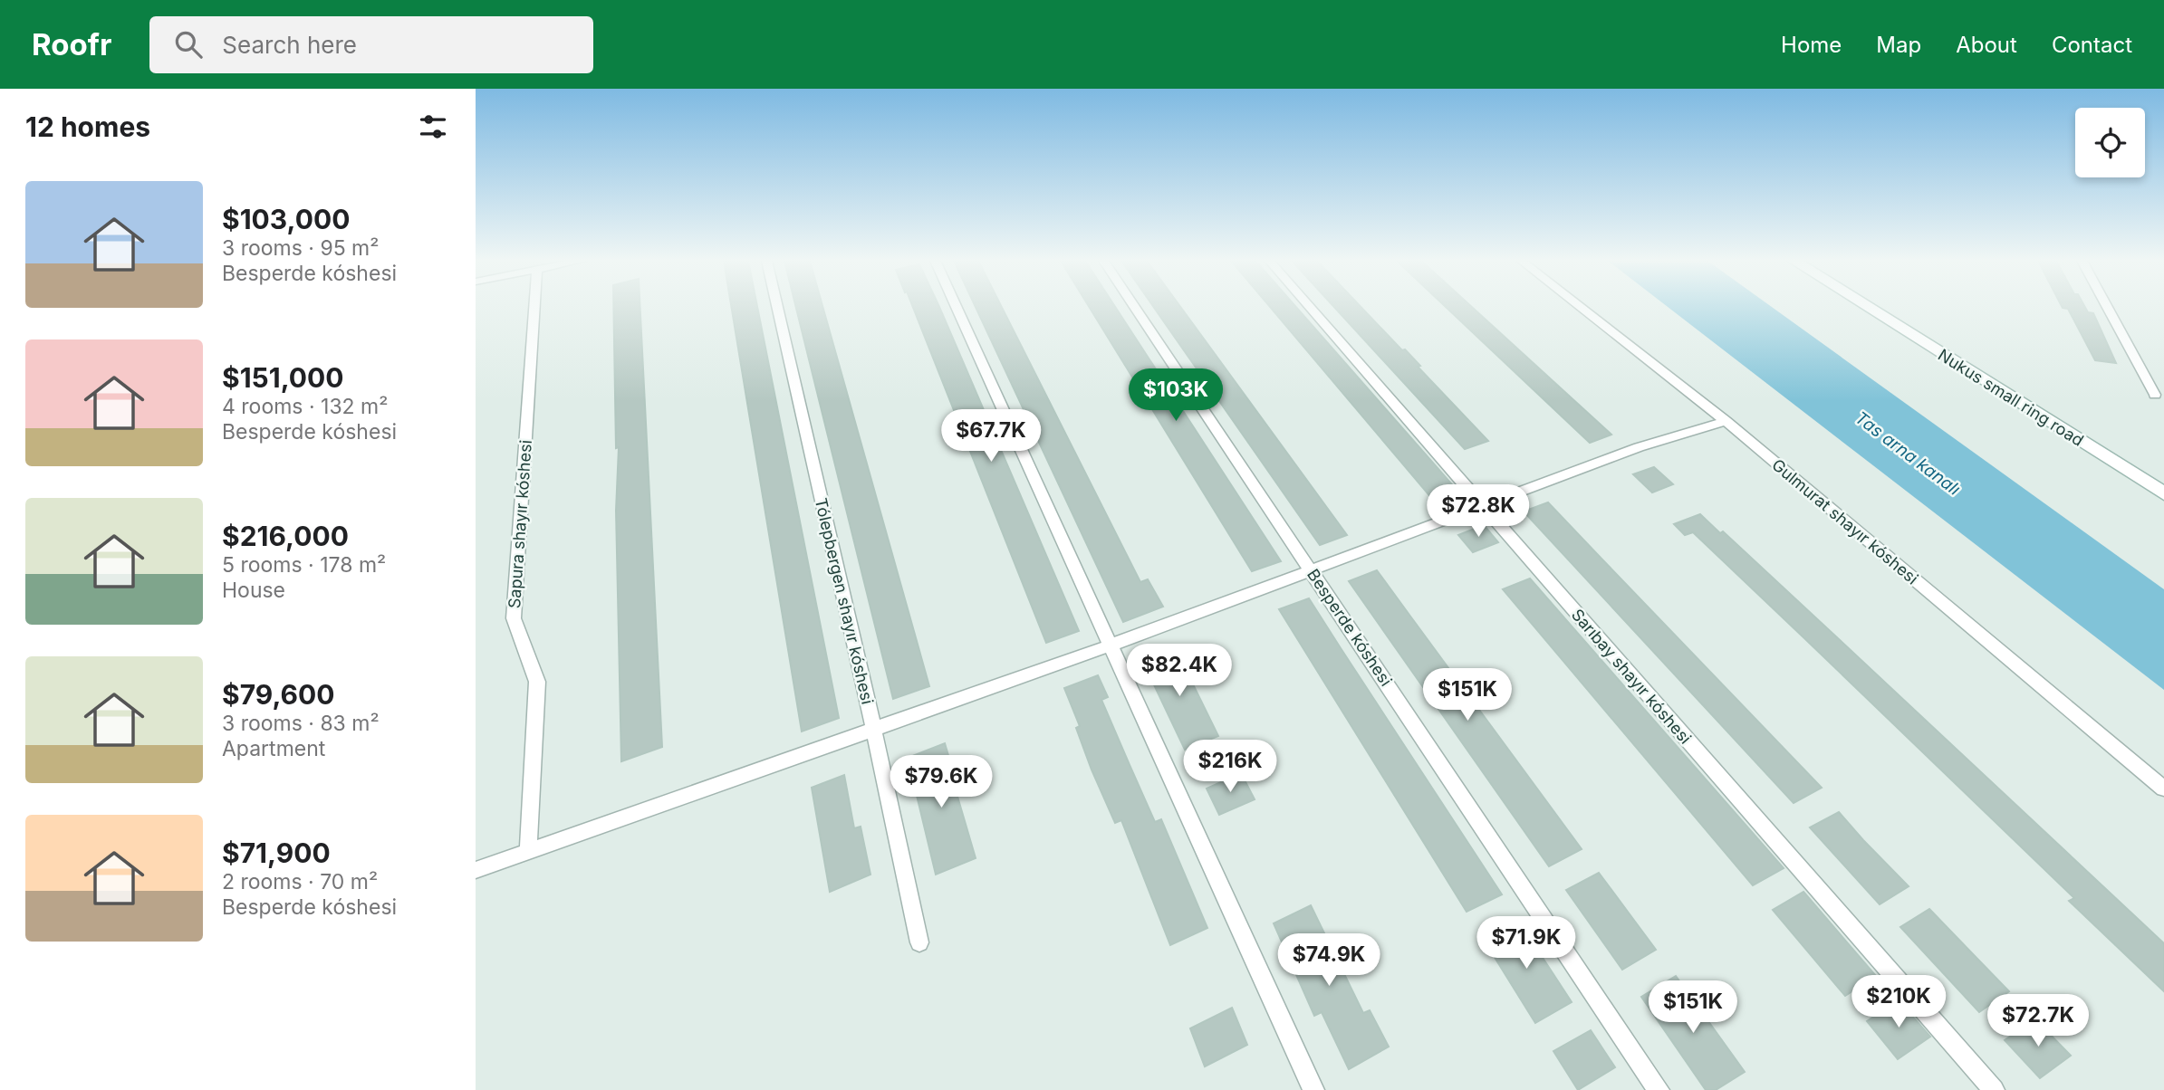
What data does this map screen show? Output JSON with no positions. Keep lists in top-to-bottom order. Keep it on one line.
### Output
{"streets":{"main road":["Nukus small ring road"],"street":["Gulmurat shayır kóshesi","Sapura shayır kóshesi","Tólepbergen shayır kóshesi","Besperde kóshesi","Sarıbay shayır kóshesi"]},"water":["Tas arna kanalı"],"page":{"header":"Roofr","search":"Search here","nav":["Home","Map","About","Contact"],"heading":"12 homes","list":[{"name":"$103,000","note":"3 rooms · 95 m² · Besperde kóshesi"},{"name":"$151,000","note":"4 rooms · 132 m² · Besperde kóshesi"},{"name":"$216,000","note":"5 rooms · 178 m² · House"},{"name":"$79,600","note":"3 rooms · 83 m² · Apartment"},{"name":"$71,900","note":"2 rooms · 70 m² · Besperde kóshesi"}],"price":["$103K","$67.7K","$72.8K","$82.4K","$151K","$216K","$79.6K","$71.9K","$74.9K","$210K","$151K","$72.7K"]}}
